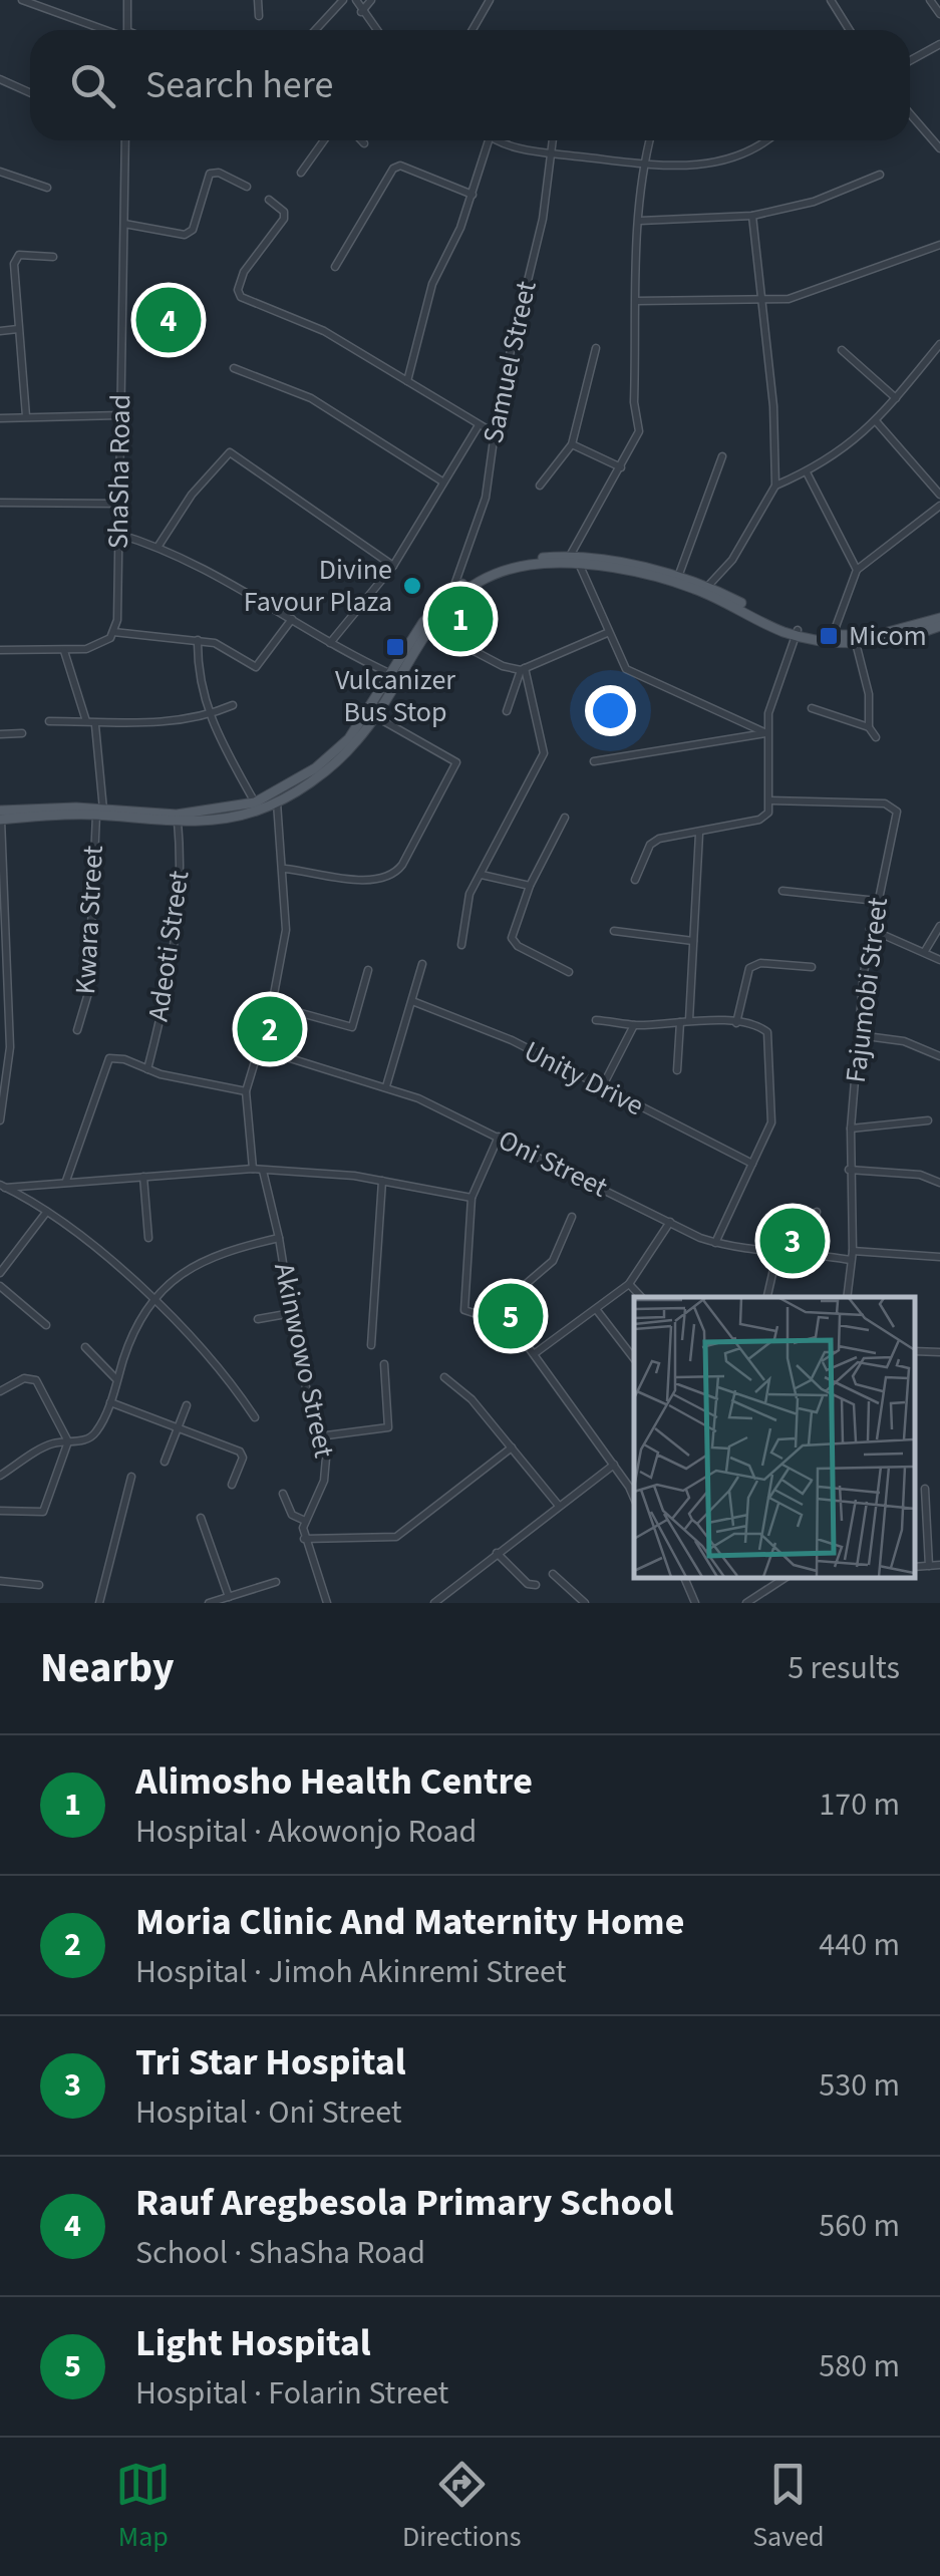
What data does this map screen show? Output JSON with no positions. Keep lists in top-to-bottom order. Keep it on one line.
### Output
{"streets":{"street":["Samuel Street","ShaSha Road","Kwara Street","Adeoti Street","Fajumobi Street","Unity Drive","Oni Street","Akinwowo Street"]},"crossings":[["Fajumobi Street","Oni Street"],["Oni Street","Akinwowo Street"]],"places":{"other":["Divine Favour Plaza"],"transit":["Micom","Vulcanizer Bus Stop"]},"page":{"search":"Search here","pins":["4","1","2","3","5"],"heading":["Nearby","5 results"],"list":[{"mark":"1","name":"Alimosho Health Centre","note":"Hospital · Akowonjo Road","value":"170 m"},{"mark":"2","name":"Moria Clinic And Maternity Home","note":"Hospital · Jimoh Akinremi Street","value":"440 m"},{"mark":"3","name":"Tri Star Hospital","note":"Hospital · Oni Street","value":"530 m"},{"mark":"4","name":"Rauf Aregbesola Primary School","note":"School · ShaSha Road","value":"560 m"},{"mark":"5","name":"Light Hospital","note":"Hospital · Folarin Street","value":"580 m"}],"nav":["Map","Directions","Saved"]}}
